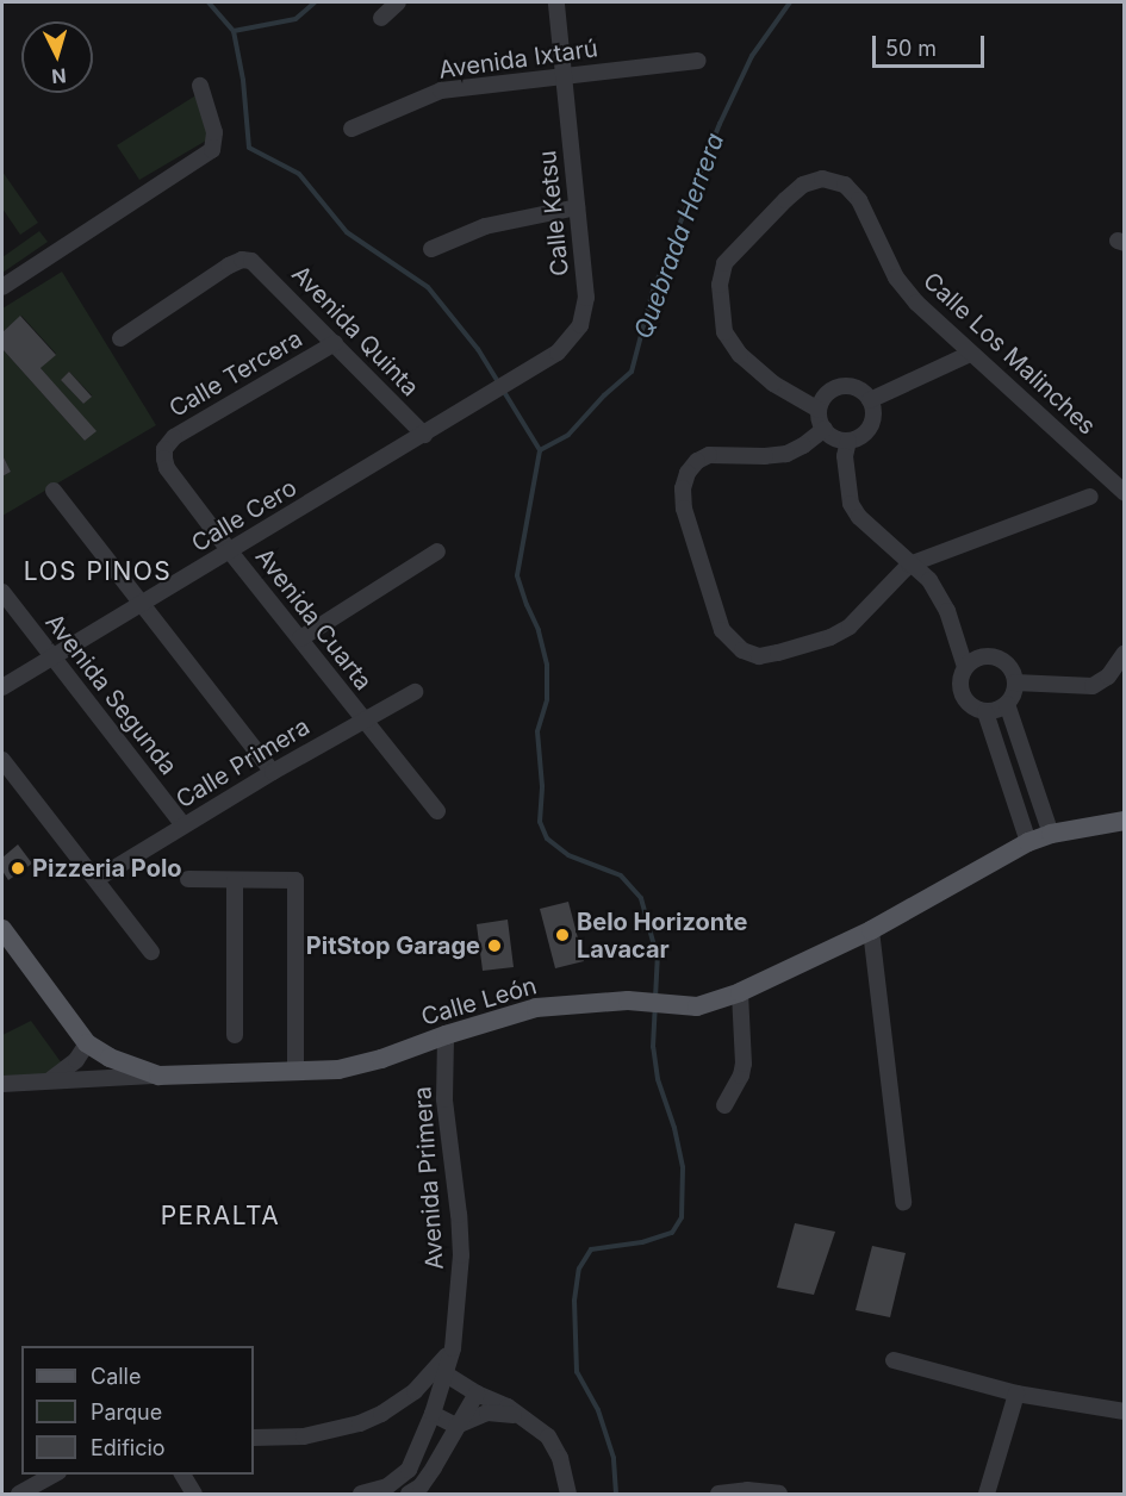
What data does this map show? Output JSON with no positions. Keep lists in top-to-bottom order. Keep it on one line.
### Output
{"streets":{"main road":["Calle León"],"street":["Avenida Ixtarú","Calle Ketsu","Avenida Quinta","Calle Los Malinches","Calle Tercera","Calle Cero","Avenida Cuarta","Avenida Segunda","Calle Primera","Avenida Primera"]},"crossings":[["Avenida Ixtarú","Calle Ketsu"],["Calle Ketsu","Calle Cero"],["Avenida Quinta","Calle Tercera"],["Avenida Quinta","Calle Cero"],["Calle Tercera","Avenida Cuarta"],["Calle Cero","Avenida Cuarta"],["Calle Cero","Avenida Segunda"],["Avenida Cuarta","Calle Primera"],["Avenida Segunda","Calle Primera"],["Calle León","Avenida Primera"]],"districts":["LOS PINOS","PERALTA"],"water":["Quebrada Herrera"],"places":["Pizzeria Polo","Belo Horizonte Lavacar","PitStop Garage"],"legend":["Calle","Parque","Edificio"],"scale_bar":"50 m","north":"bottom"}
